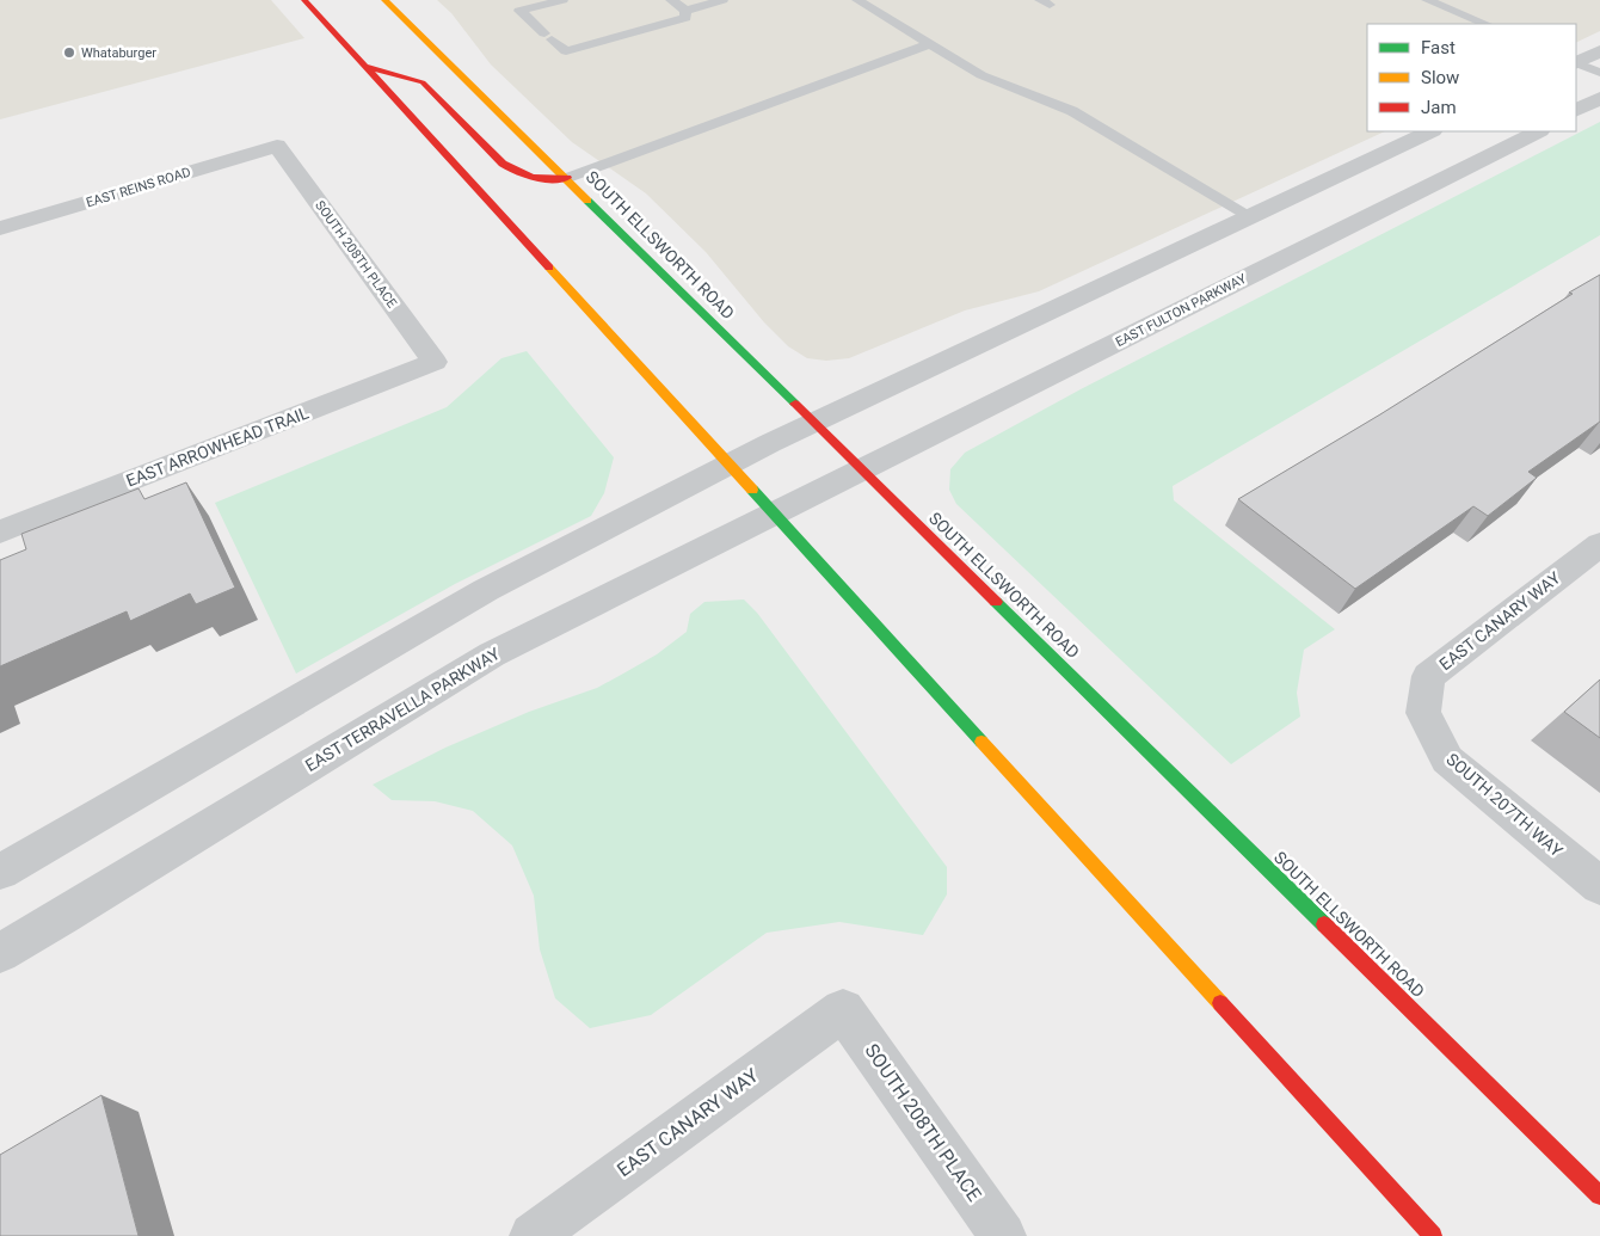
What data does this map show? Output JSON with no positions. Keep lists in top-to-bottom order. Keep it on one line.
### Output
{"streets":{"main road":["SOUTH ELLSWORTH ROAD"],"street":["EAST REINS ROAD","SOUTH 208TH PLACE","EAST FULTON PARKWAY","EAST ARROWHEAD TRAIL","EAST CANARY WAY","EAST TERRAVELLA PARKWAY","SOUTH 207TH WAY"]},"crossings":[["EAST REINS ROAD","SOUTH 208TH PLACE"],["SOUTH ELLSWORTH ROAD","EAST FULTON PARKWAY"],["SOUTH 208TH PLACE","EAST ARROWHEAD TRAIL"],["SOUTH 208TH PLACE","EAST CANARY WAY"],["EAST FULTON PARKWAY","EAST TERRAVELLA PARKWAY"],["EAST CANARY WAY","SOUTH 207TH WAY"]],"places":["Whataburger"],"legend":["Fast","Slow","Jam"]}
